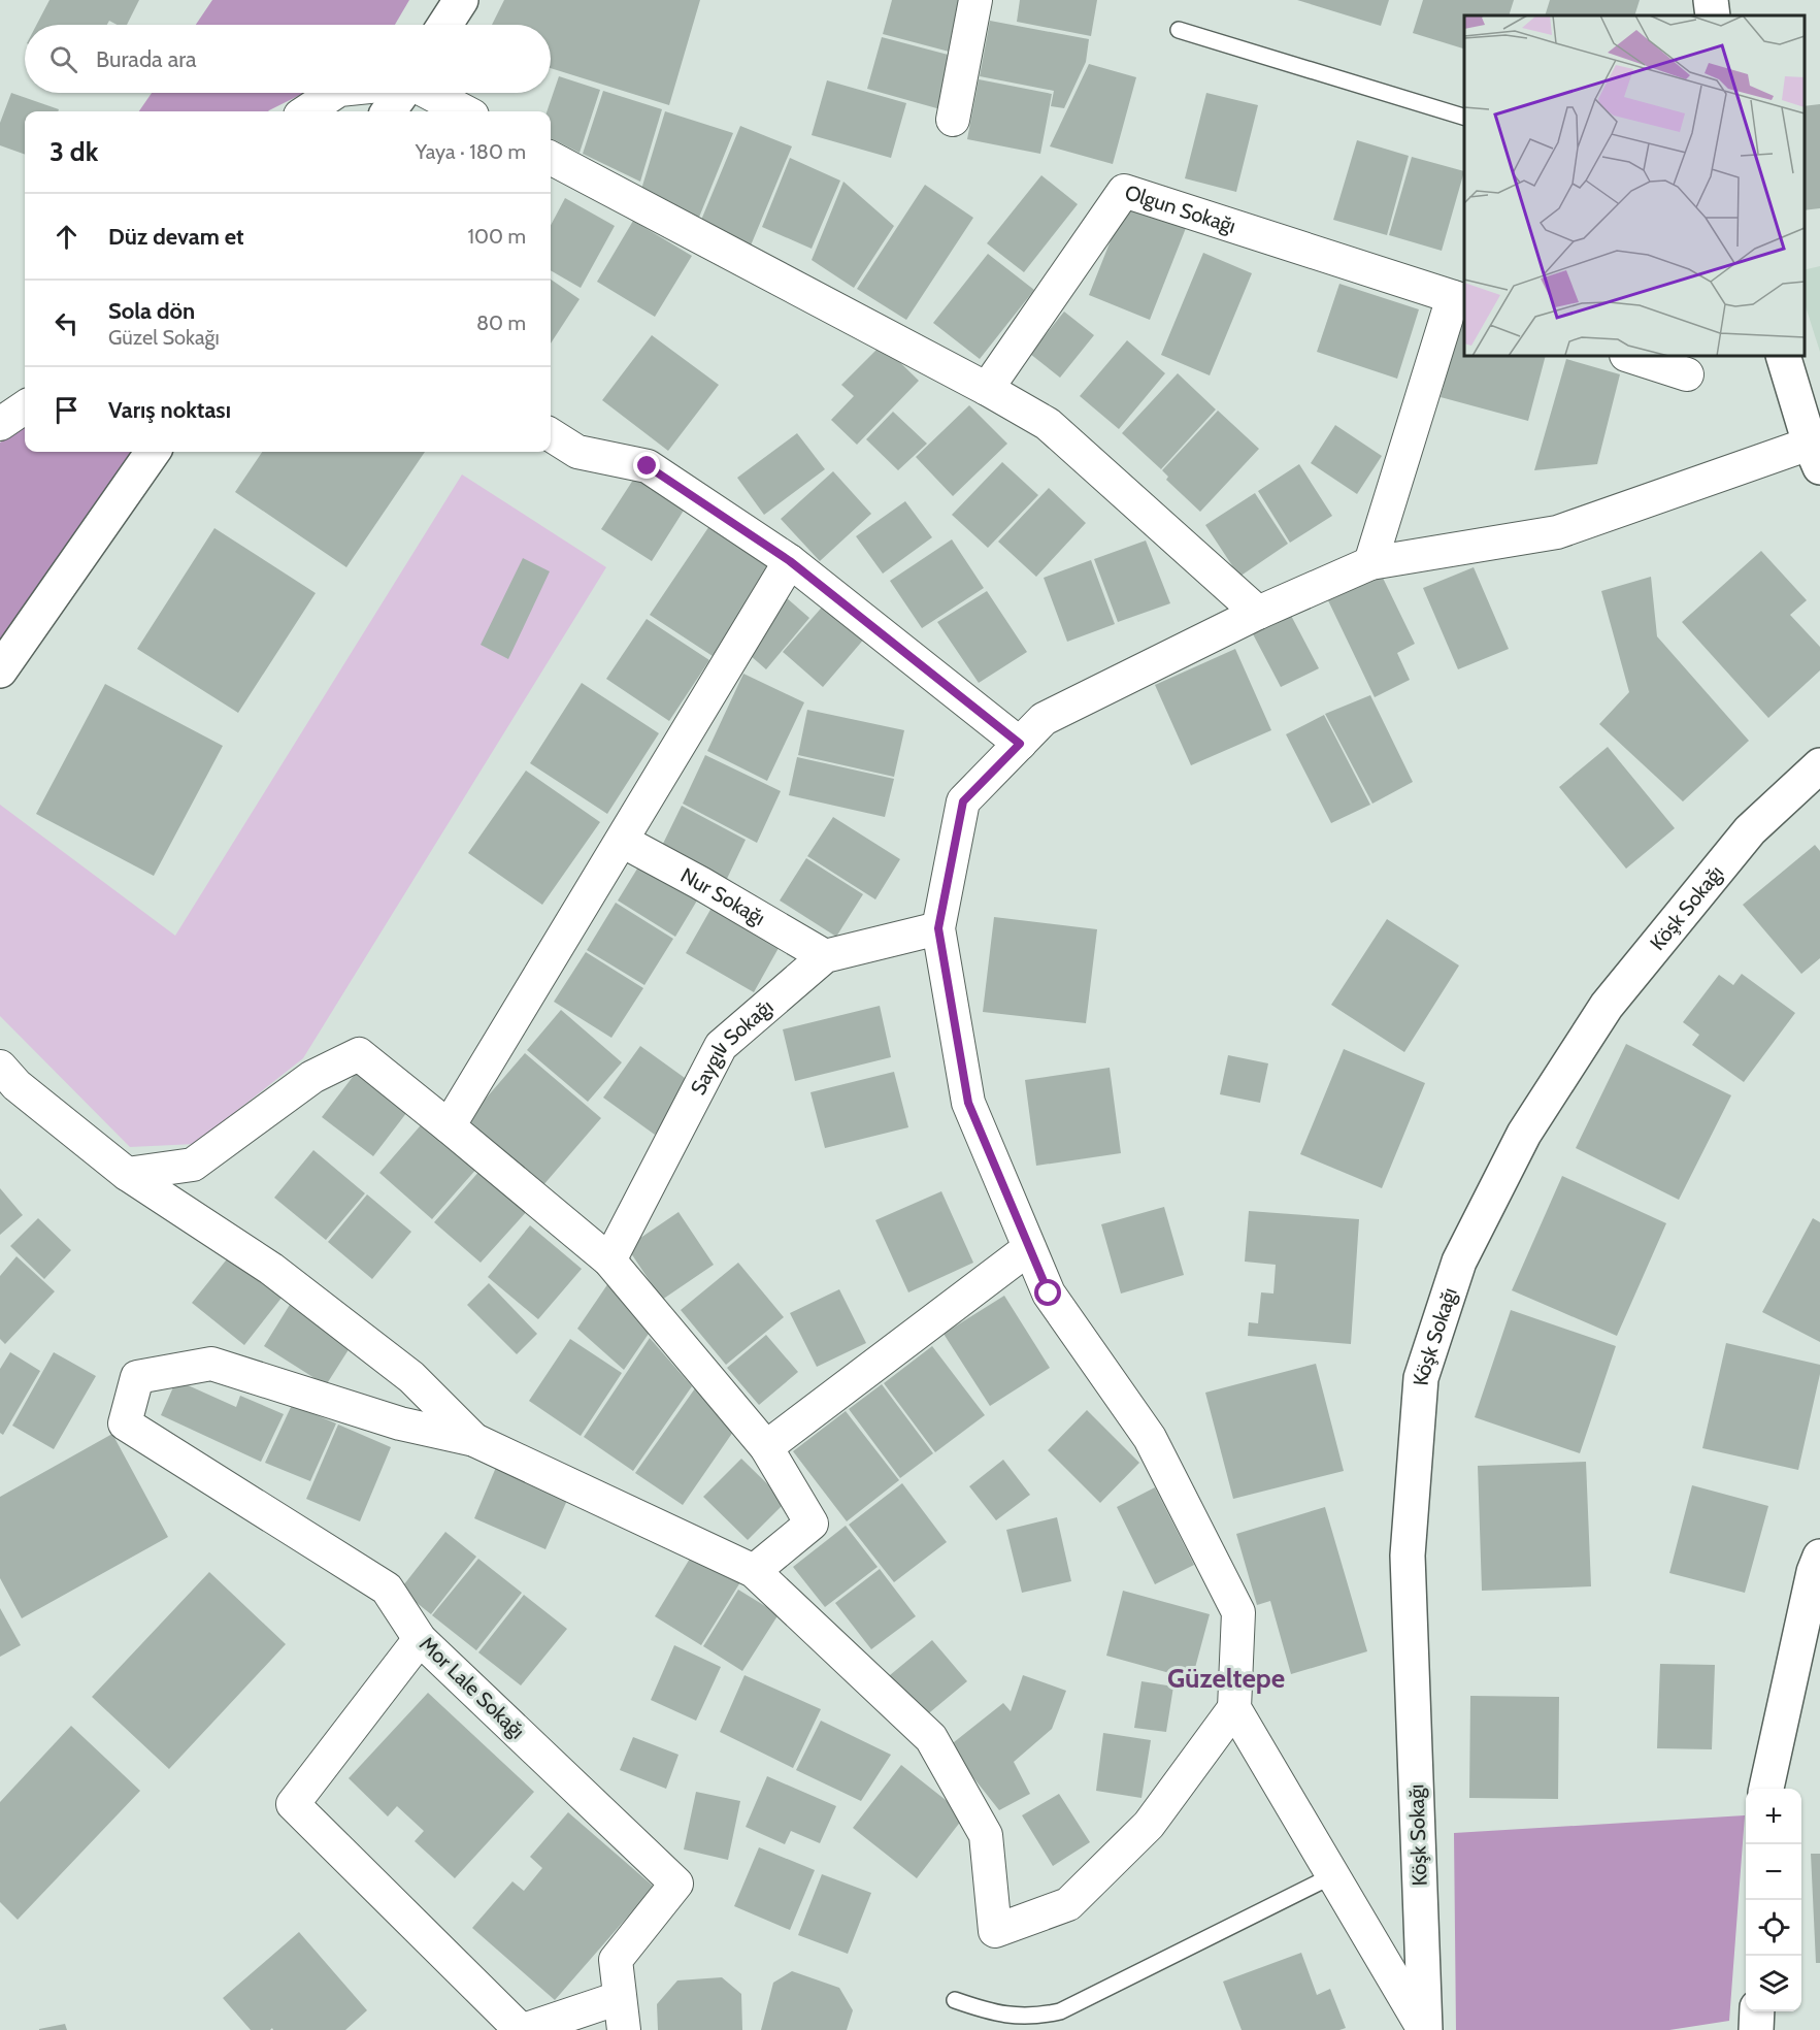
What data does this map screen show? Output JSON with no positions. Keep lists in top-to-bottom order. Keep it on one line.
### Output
{"streets":{"street":["Olgun Sokağı","Nur Sokağı","Köşk Sokağı","Saygılı Sokağı","Mor Lale Sokağı"]},"crossings":[["Nur Sokağı","Saygılı Sokağı"]],"districts":["Güzeltepe"],"page":{"search":"Burada ara","heading":["3 dk","Yaya · 180 m"],"list":[["Düz devam et","100 m"],["Sola dön","Güzel Sokağı","80 m"],"Varış noktası"],"map_buttons":["+","−"]}}
